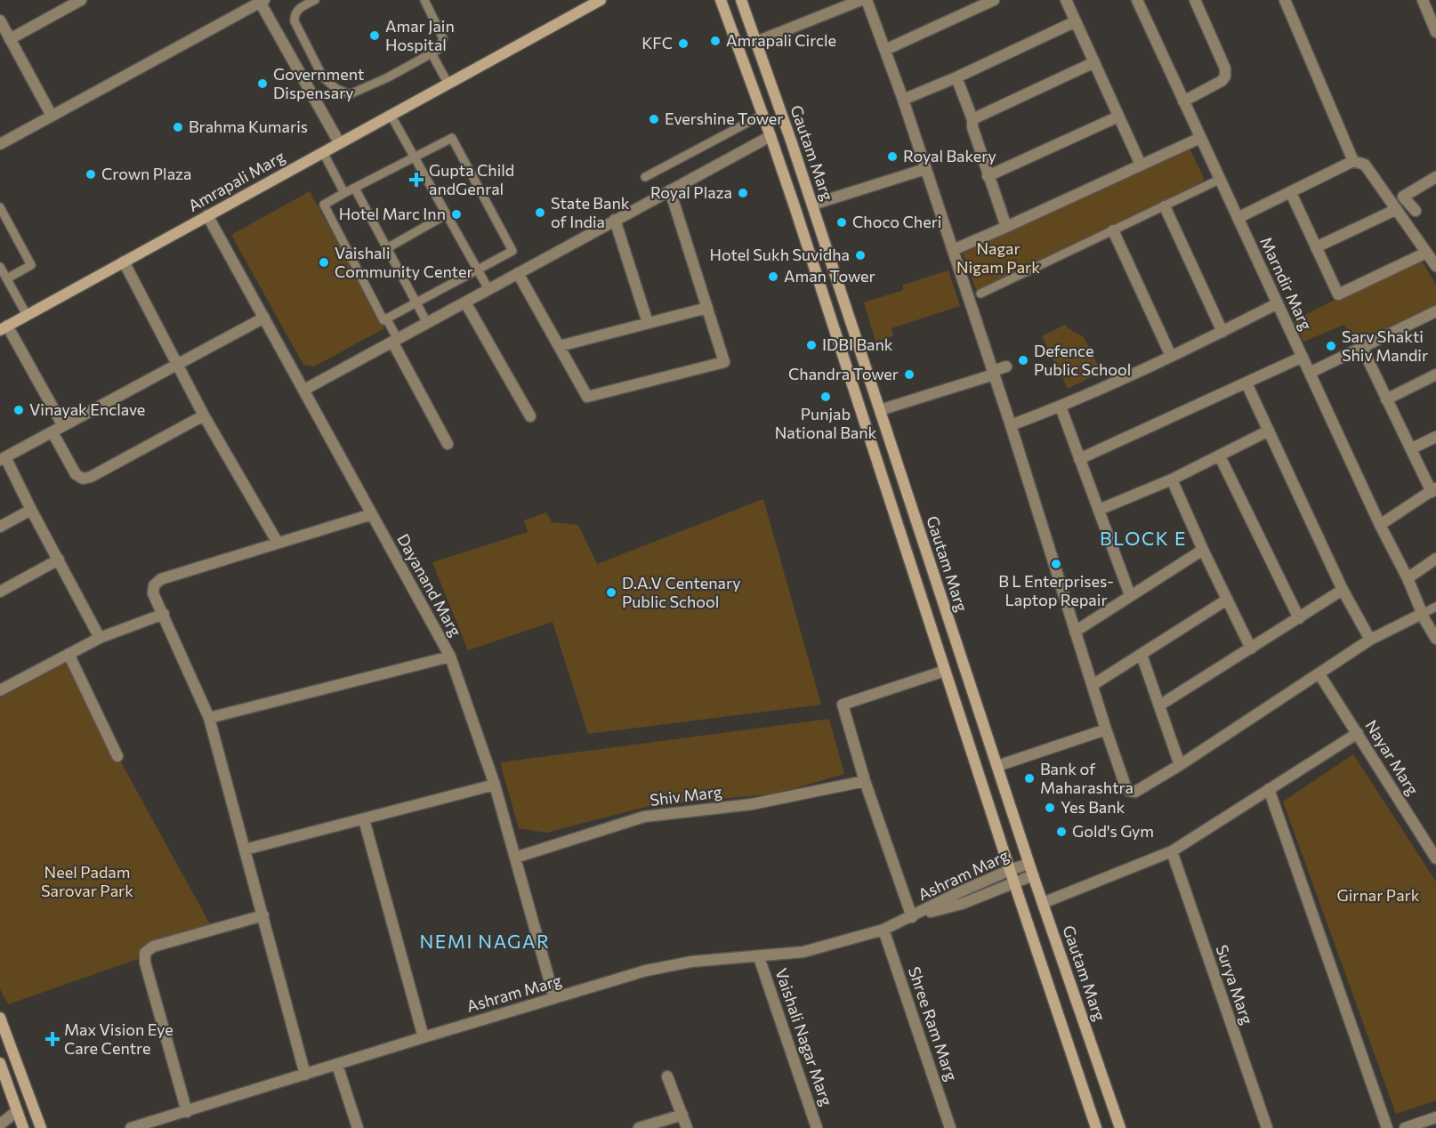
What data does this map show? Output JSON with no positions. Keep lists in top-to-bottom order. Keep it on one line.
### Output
{"streets":{"street":["Gautam Marg","Amrapali Marg","Marndir Marg","Dayanand Marg","Nayar Marg","Shiv Marg","Ashram Marg","Surya Marg","Shree Ram Marg","Vaishali Nagar Marg"]},"crossings":[["Gautam Marg","Ashram Marg"],["Amrapali Marg","Dayanand Marg"],["Dayanand Marg","Shiv Marg"],["Dayanand Marg","Ashram Marg"],["Ashram Marg","Shree Ram Marg"],["Ashram Marg","Vaishali Nagar Marg"]],"districts":["BLOCK E","NEMI NAGAR"],"parks":["Nagar Nigam Park","Neel Padam Sarovar Park","Girnar Park"],"places":{"other":["Amar Jain Hospital","Amrapali Circle","KFC","Government Dispensary","Evershine Tower","Brahma Kumaris","Royal Bakery","Crown Plaza","Royal Plaza","State Bank of India","Hotel Marc Inn","Choco Cheri","Hotel Sukh Suvidha","Vaishali Community Center","Aman Tower","IDBI Bank","Sarv Shakti Shiv Mandir","Defence Public School","Chandra Tower","Punjab National Bank","Vinayak Enclave","B L Enterprises- Laptop Repair","D.A.V Centenary Public School","Bank of Maharashtra","Yes Bank","Gold's Gym"],"health":["Gupta Child andGenral","Max Vision Eye Care Centre"]}}
